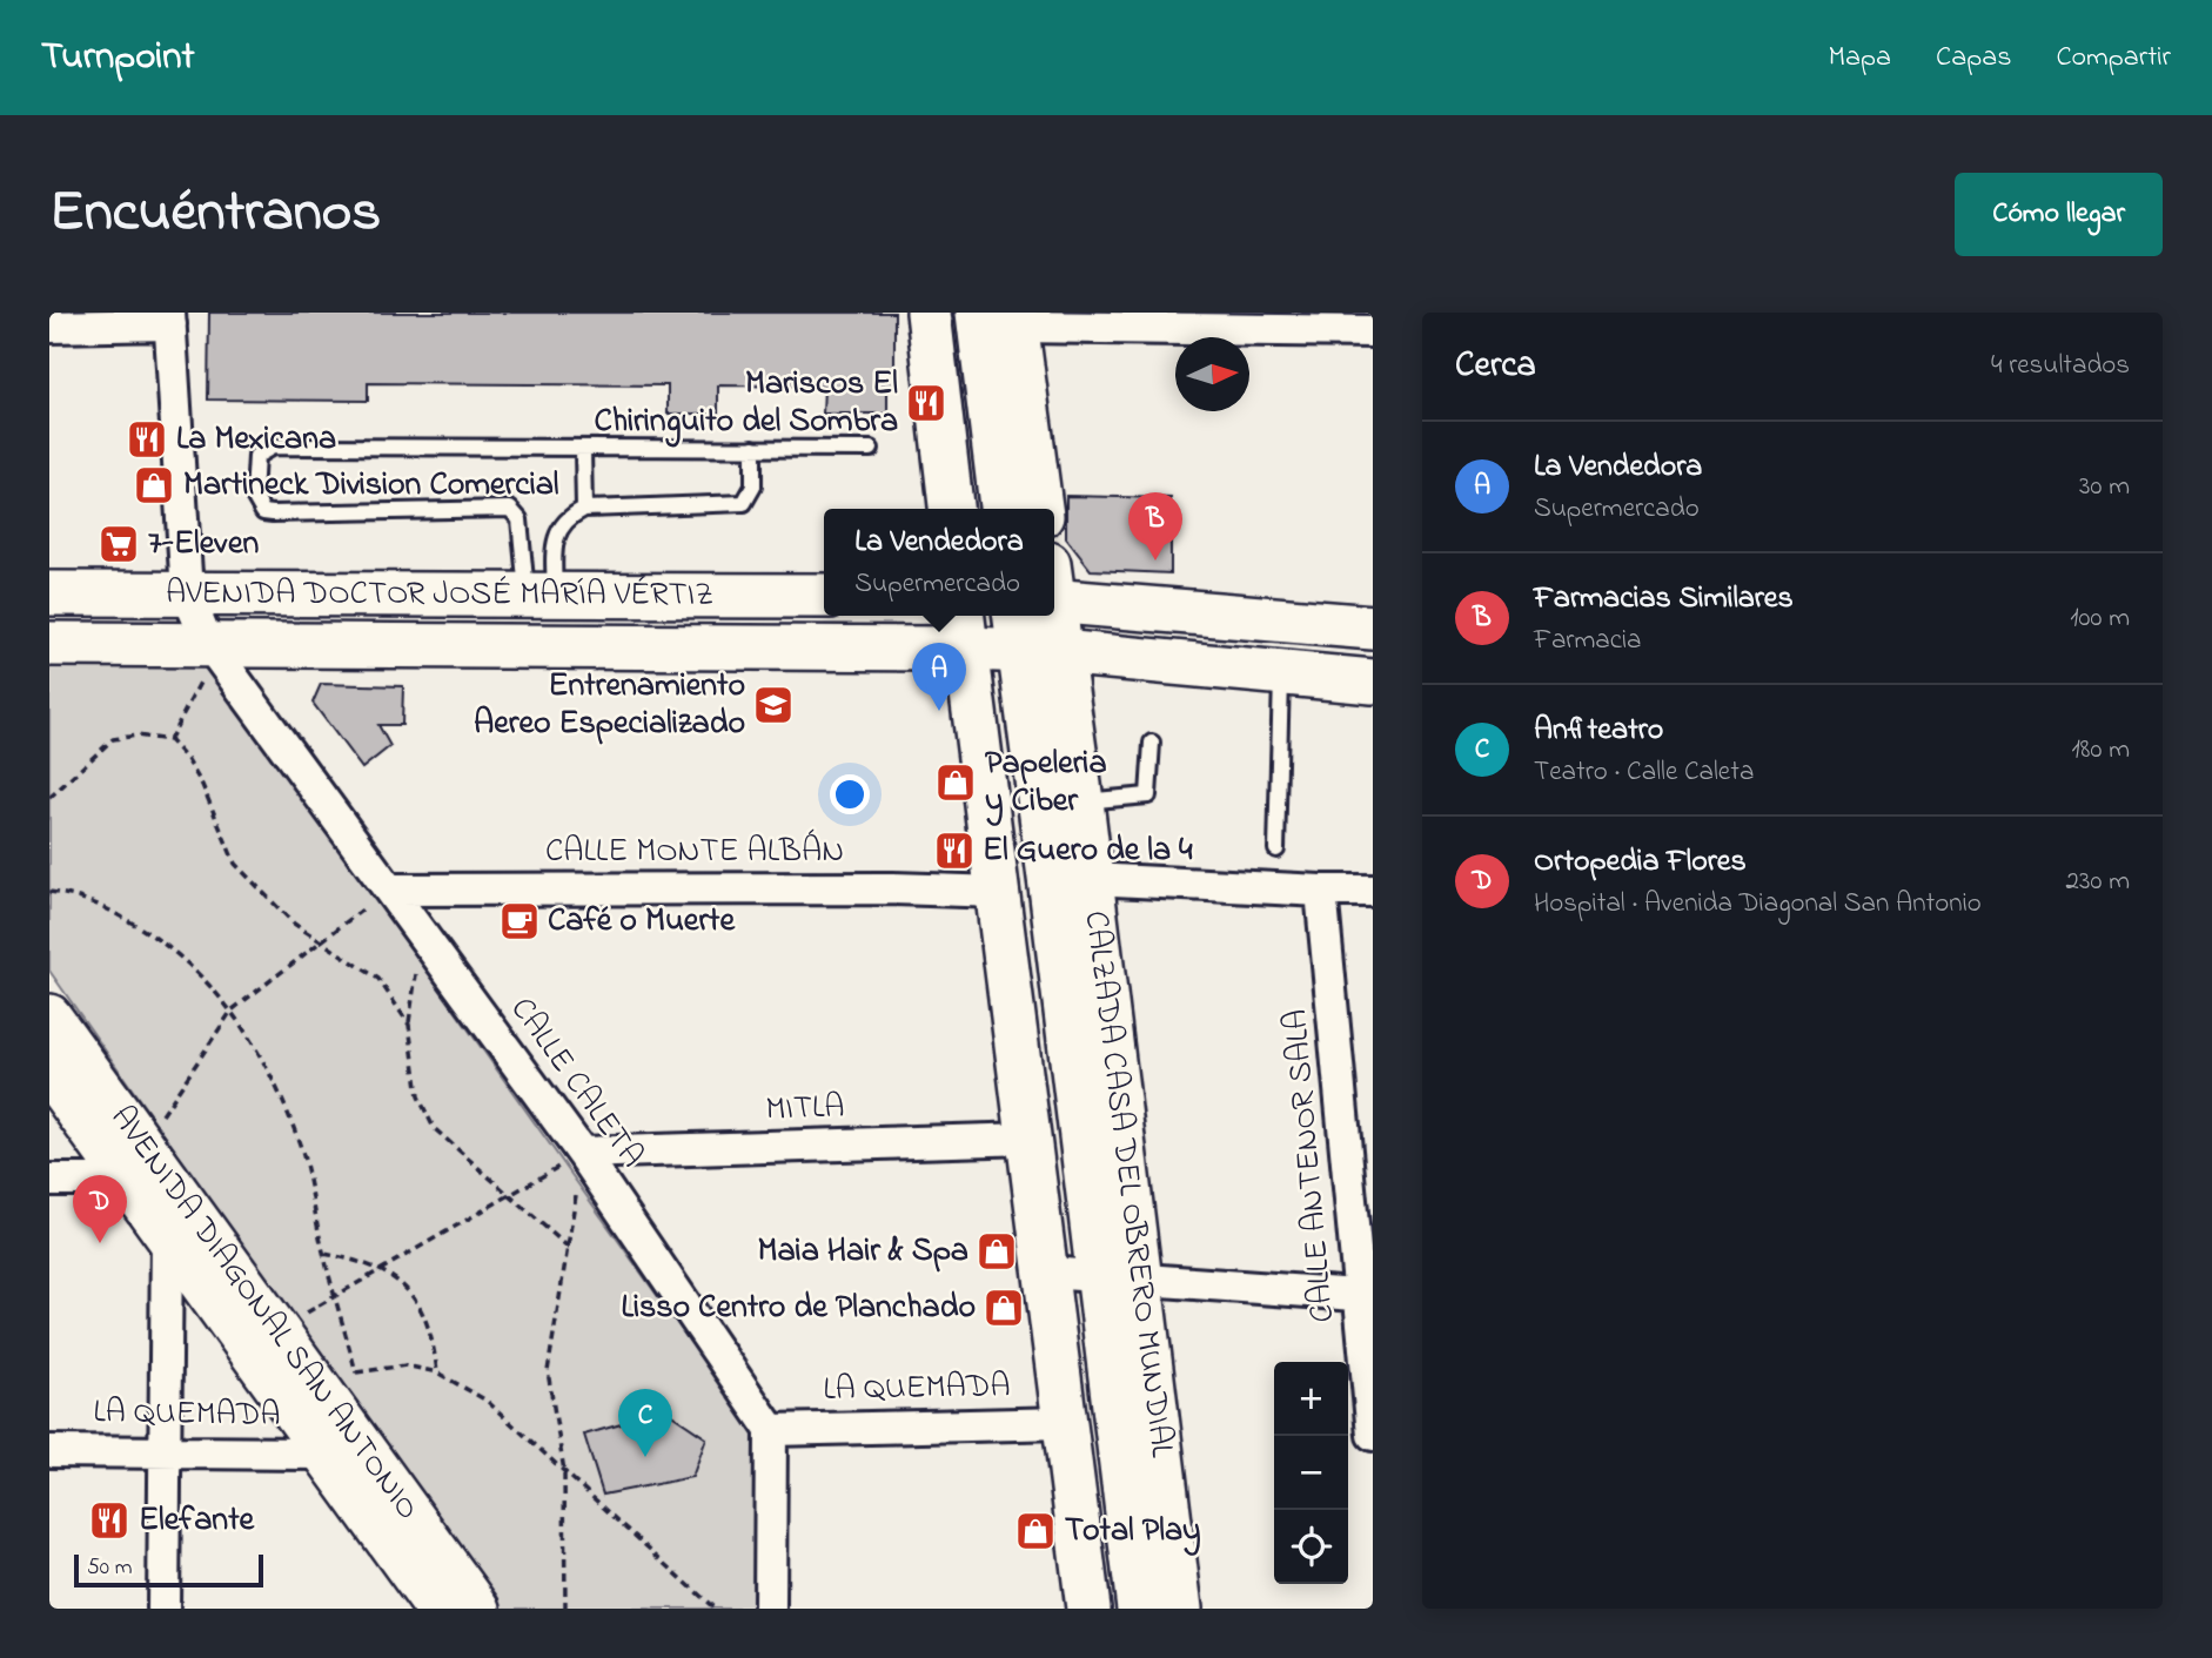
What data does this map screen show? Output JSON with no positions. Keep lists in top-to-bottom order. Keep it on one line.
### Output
{"streets":{"street":["AVENIDA DOCTOR JOSÉ MARÍA VÉRTIZ","CALLE MONTE ALBÁN","CALLE CALETA","MITLA","CALLE ANTENOR SALA","CALZADA CASA DEL OBRERO MUNDIAL","AVENIDA DIAGONAL SAN ANTONIO","LA QUEMADA"]},"crossings":[["AVENIDA DOCTOR JOSÉ MARÍA VÉRTIZ","CALLE CALETA"],["CALLE MONTE ALBÁN","CALLE CALETA"],["CALLE CALETA","MITLA"],["CALLE CALETA","LA QUEMADA"],["AVENIDA DIAGONAL SAN ANTONIO","LA QUEMADA"]],"places":{"restaurant":["Mariscos El Chiringuito del Sombra","La Mexicana","El Guero de la 4","Elefante"],"shop":["Martineck Division Comercial","Papeleria y Ciber","Maia Hair & Spa","Lisso Centro de Planchado","Total Play"],"supermarket":["7-Eleven"],"school or university":["Entrenamiento Aereo Especializado"],"cafe":["Café o Muerte"]},"scale_bar":"50 m","north":"right","page":{"header":"Turnpoint","nav":["Mapa","Capas","Compartir"],"title":"Encuéntranos","buttons":"Cómo llegar","heading":["Cerca","4 resultados"],"list":[{"mark":"A","name":"La Vendedora","note":"Supermercado","value":"30 m"},{"mark":"B","name":"Farmacias Similares","note":"Farmacia","value":"100 m"},{"mark":"C","name":"Anfiteatro","note":"Teatro · Calle Caleta","value":"180 m"},{"mark":"D","name":"Ortopedia Flores","note":"Hospital · Avenida Diagonal San Antonio","value":"230 m"}],"pins":["B","A","D","C"],"popup":["La Vendedora","Supermercado"],"map_buttons":["+","−"],"scale":"50 m"}}
